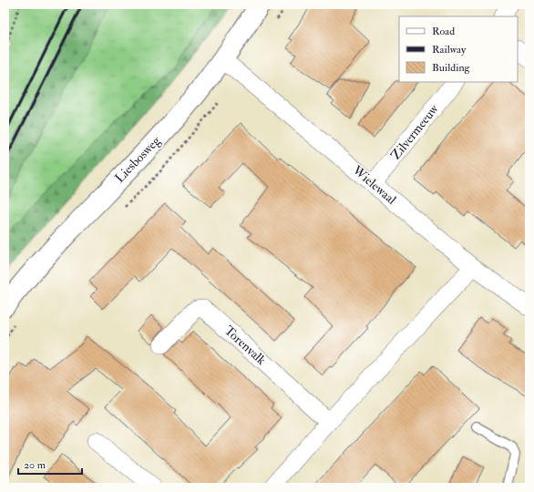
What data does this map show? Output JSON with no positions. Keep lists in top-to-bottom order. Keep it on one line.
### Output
{"streets":{"street":["Zilvermeeuw","Liesbosweg","Wielewaal","Torenvalk"]},"crossings":[["Zilvermeeuw","Wielewaal"],["Liesbosweg","Wielewaal"]],"legend":["Road","Railway","Building"],"scale_bar":"20 m"}
